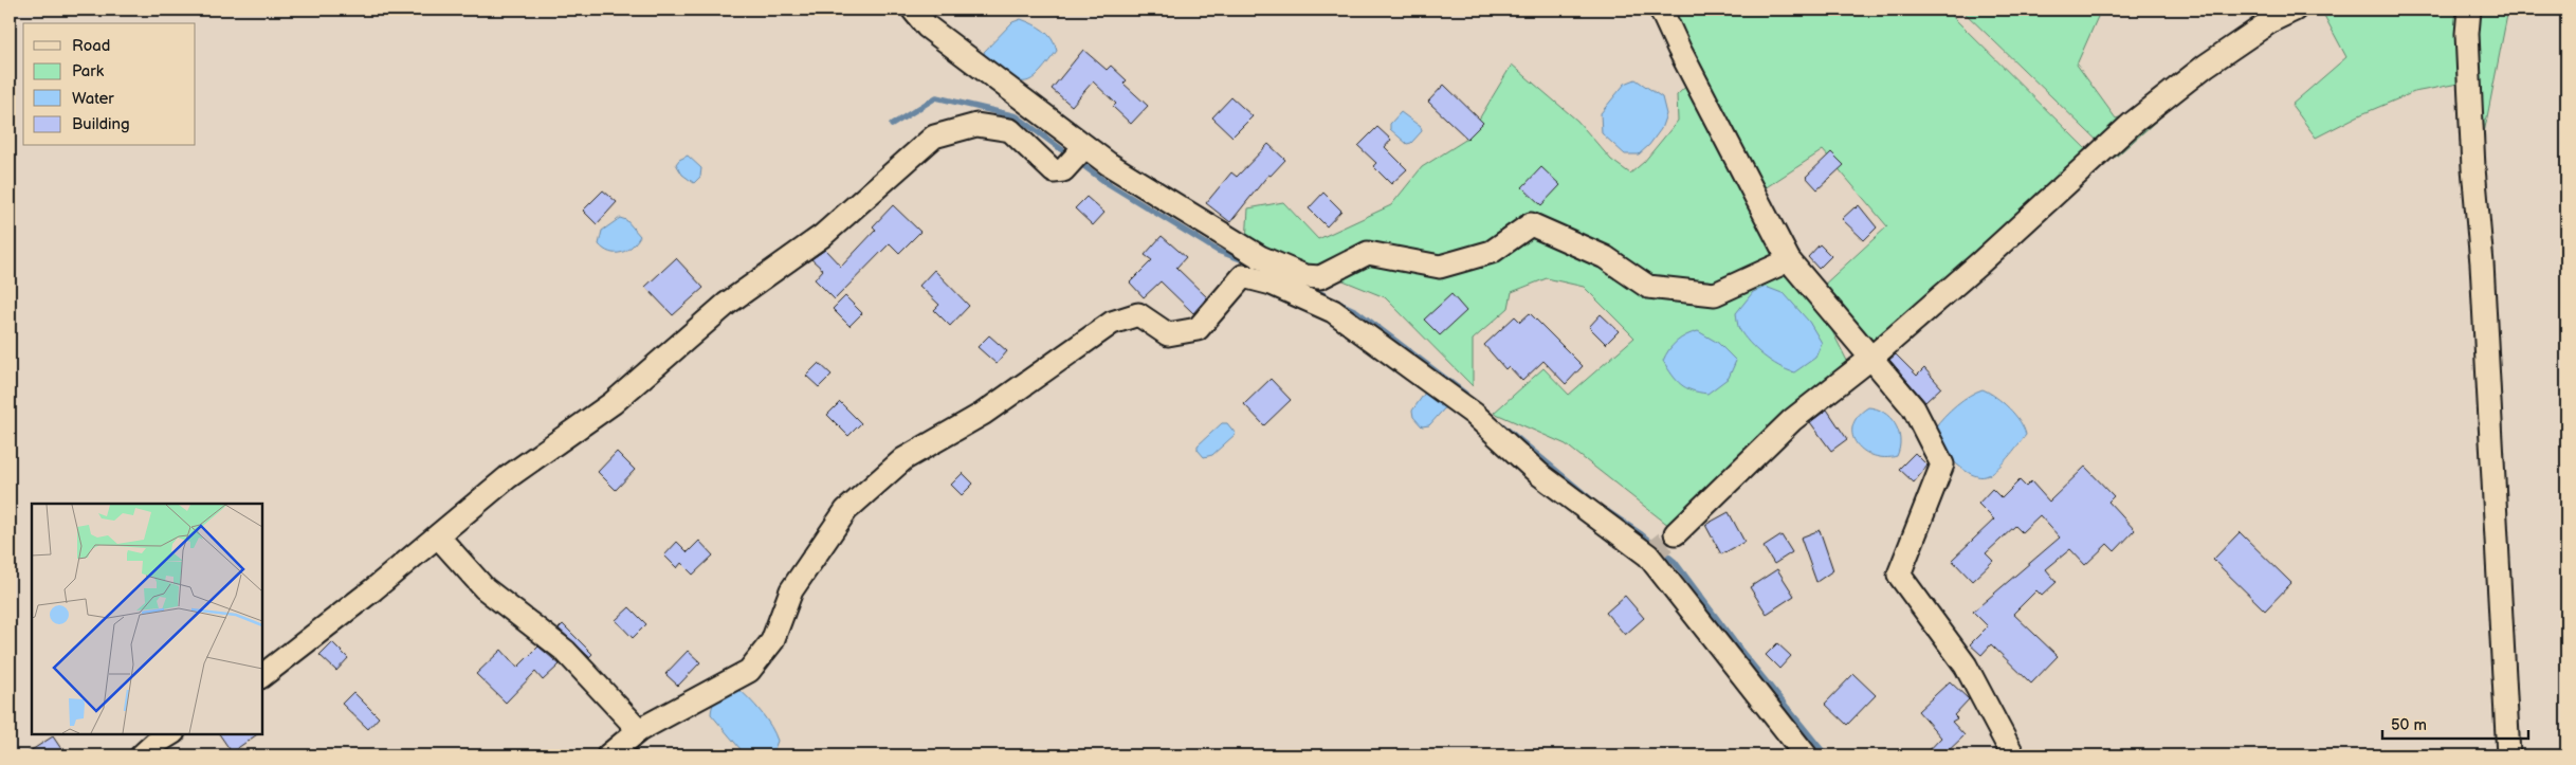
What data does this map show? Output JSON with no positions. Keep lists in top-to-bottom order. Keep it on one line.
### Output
{"legend":["Road","Park","Water","Building"],"scale_bar":"50 m"}
